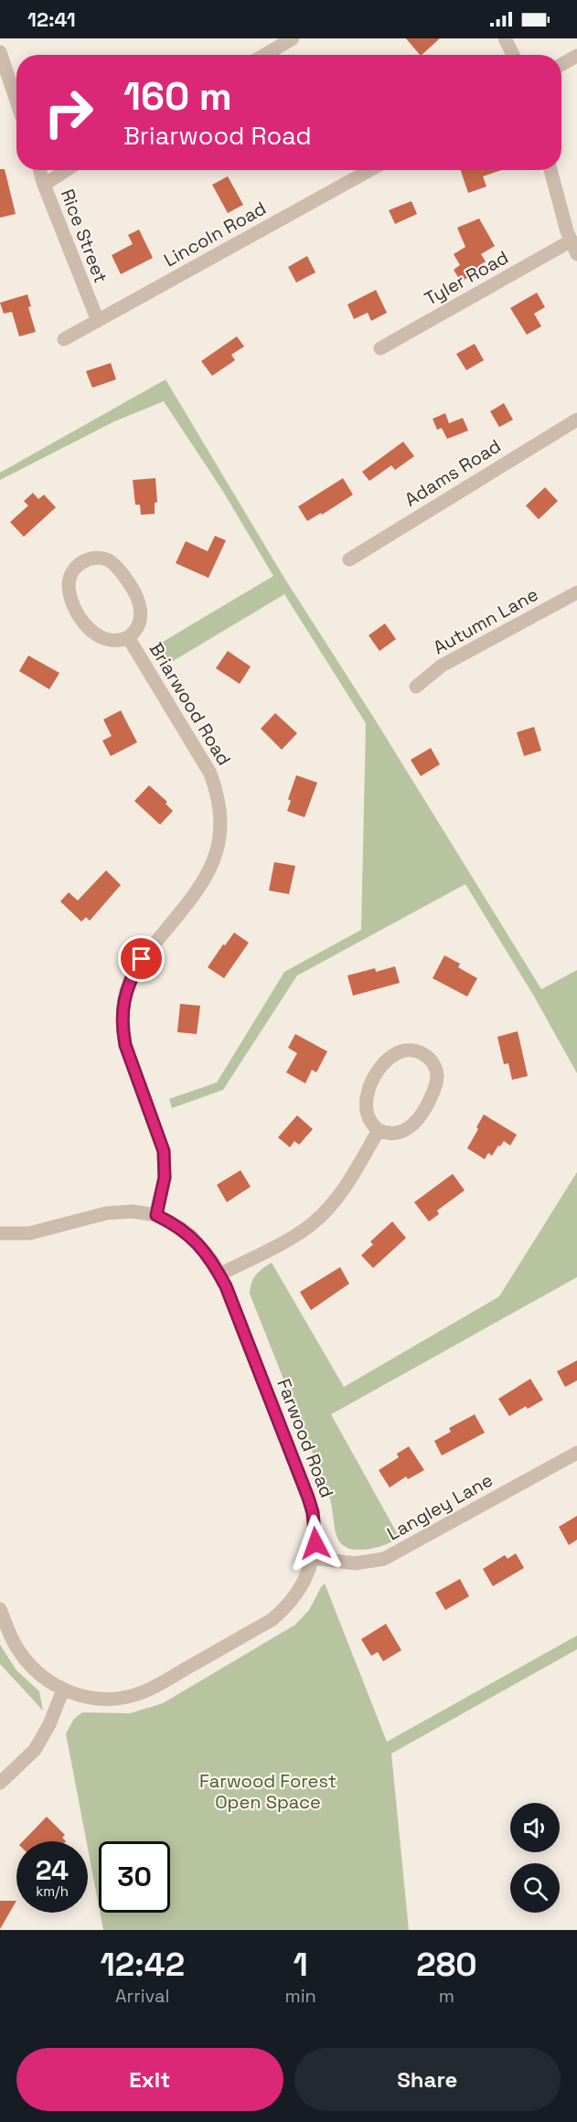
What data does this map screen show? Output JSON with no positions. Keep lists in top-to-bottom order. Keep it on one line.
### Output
{"streets":{"street":["Lincoln Road","Rice Street","Tyler Road","Adams Road","Autumn Lane","Briarwood Road","Farwood Road","Langley Lane"]},"crossings":[["Lincoln Road","Rice Street"],["Briarwood Road","Farwood Road"],["Farwood Road","Langley Lane"]],"parks":["Farwood Forest Open Space"],"page":{"status":"12:41","turn":["160 m","Briarwood Road"],"speed":"24 km/h","limit":"30","eta":["12:42","Arrival","1","min","280","m"],"buttons":["Exit","Share"]}}
